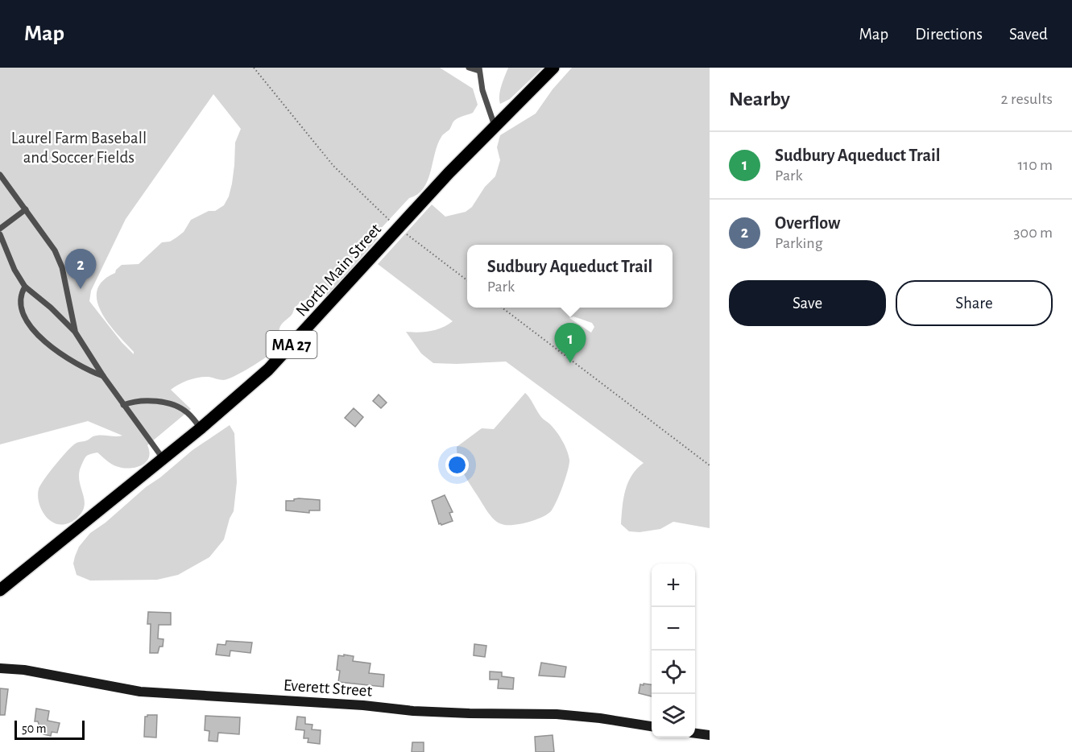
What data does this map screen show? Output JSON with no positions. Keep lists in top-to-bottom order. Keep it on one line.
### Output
{"streets":{"main road":["North Main Street","MA 27"],"street":["Everett Street"]},"parks":["Laurel Farm Baseball and Soccer Fields"],"scale_bar":"50 m","page":{"header":"Map","nav":["Map","Directions","Saved"],"heading":["Nearby","2 results"],"list":[{"mark":"1","name":"Sudbury Aqueduct Trail","note":"Park","value":"110 m"},{"mark":"2","name":"Overflow","note":"Parking","value":"300 m"}],"popup":["Sudbury Aqueduct Trail","Park"],"pins":["2","1"],"buttons":["Save","Share"],"map_buttons":["+","−"],"scale":"50 m"}}
